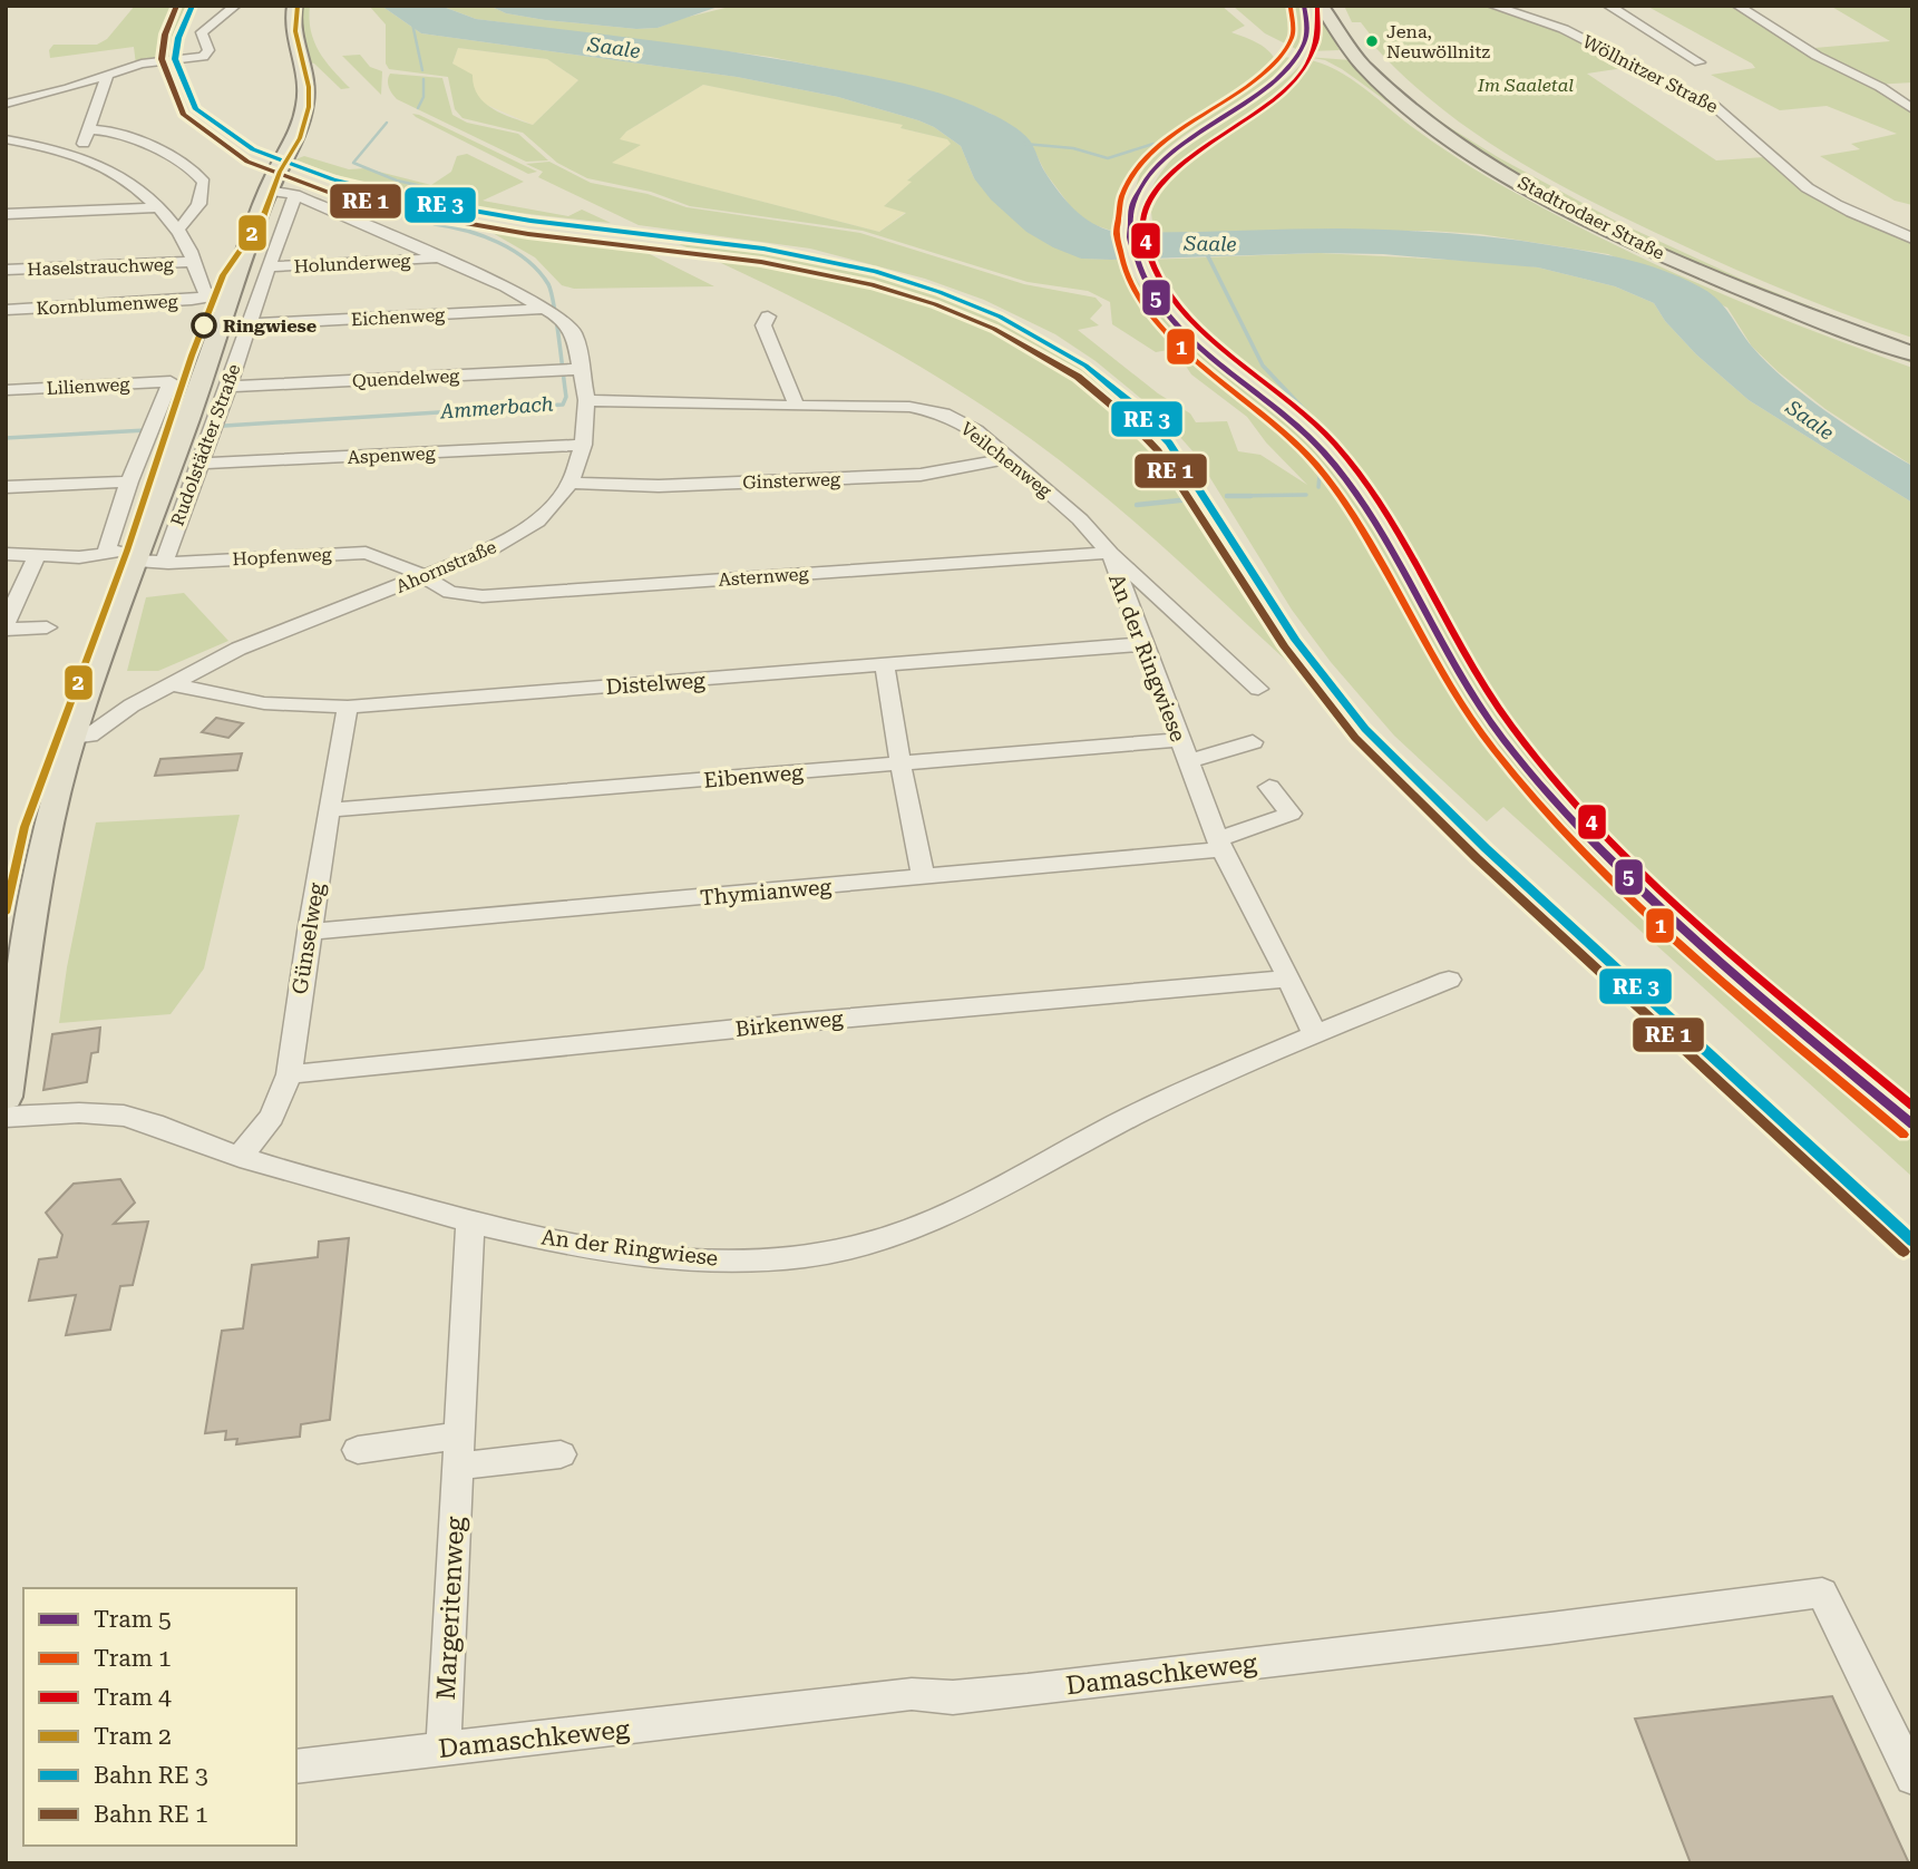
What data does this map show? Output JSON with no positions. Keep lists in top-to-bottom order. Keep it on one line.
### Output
{"streets":{"main road":["Stadtrodaer Straße","Rudolstädter Straße"],"street":["Wöllnitzer Straße","Holunderweg","Haselstrauchweg","Kornblumenweg","Eichenweg","Quendelweg","Lilienweg","Aspenweg","Veilchenweg","Ginsterweg","Hopfenweg","Ahornstraße","Asternweg","An der Ringwiese","Distelweg","Eibenweg","Thymianweg","Günselweg","Birkenweg","Margeritenweg","Damaschkeweg"]},"crossings":[["Holunderweg","Rudolstädter Straße"],["Holunderweg","Ahornstraße"],["Kornblumenweg","Rudolstädter Straße"],["Eichenweg","Rudolstädter Straße"],["Eichenweg","Ahornstraße"],["Quendelweg","Rudolstädter Straße"],["Quendelweg","Ahornstraße"],["Rudolstädter Straße","Aspenweg"],["Rudolstädter Straße","Hopfenweg"],["Rudolstädter Straße","Ahornstraße"],["Aspenweg","Ahornstraße"],["Veilchenweg","Ginsterweg"],["Veilchenweg","Ahornstraße"],["Veilchenweg","Asternweg"],["Veilchenweg","An der Ringwiese"],["Ginsterweg","Ahornstraße"],["Hopfenweg","Ahornstraße"],["Hopfenweg","Asternweg"],["Ahornstraße","Asternweg"],["Ahornstraße","Distelweg"],["Asternweg","An der Ringwiese"],["An der Ringwiese","Distelweg"],["An der Ringwiese","Eibenweg"],["An der Ringwiese","Thymianweg"],["An der Ringwiese","Günselweg"],["An der Ringwiese","Birkenweg"],["An der Ringwiese","Margeritenweg"],["Distelweg","Günselweg"],["Eibenweg","Günselweg"],["Thymianweg","Günselweg"],["Günselweg","Birkenweg"],["Margeritenweg","Damaschkeweg"]],"water":["Saale","Ammerbach"],"parks":["Im Saaletal"],"places":["Jena, Neuwöllnitz","Ringwiese"],"lines":["tram line 5","tram line 4","tram line 2","tram line 1"],"legend":["Tram 5","Tram 1","Tram 4","Tram 2","Bahn RE 3","Bahn RE 1"]}
